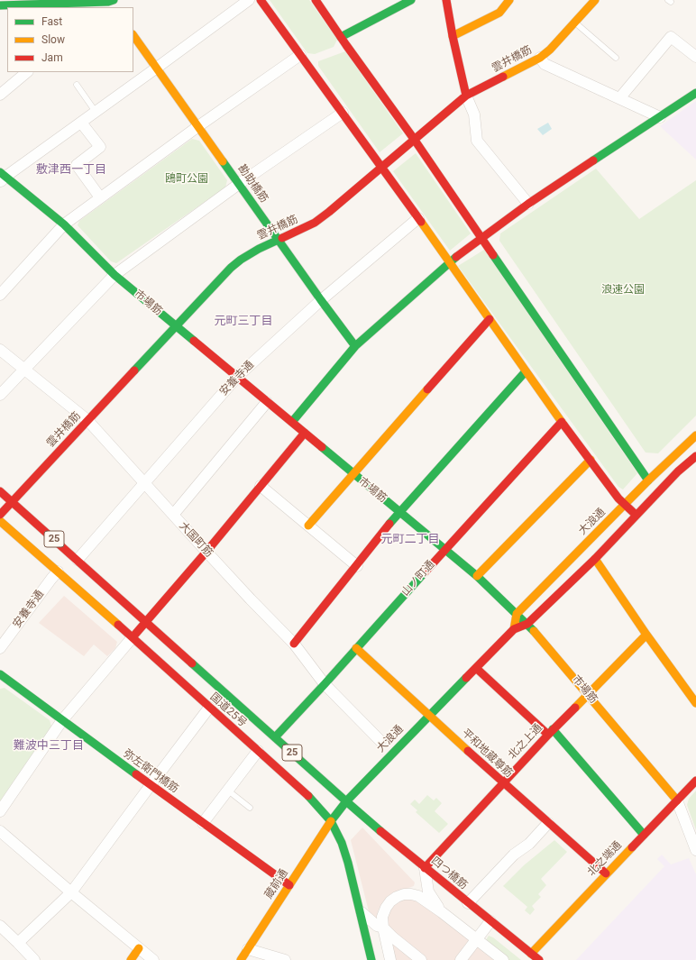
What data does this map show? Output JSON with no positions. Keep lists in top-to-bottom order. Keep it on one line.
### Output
{"streets":{"main road":["雲井橋筋","勘助橋筋","市場筋","大浪通","25","山ノ町通","国道25号","北之上通","平和地蔵尊筋","弥左衛門橋筋","北之端通","四つ橋筋","蔵前通"],"street":["安養寺通","大国町筋"]},"crossings":[["雲井橋筋","勘助橋筋"],["雲井橋筋","市場筋"],["雲井橋筋","大国町筋"],["雲井橋筋","国道25号"],["勘助橋筋","安養寺通"],["市場筋","安養寺通"],["市場筋","大浪通"],["市場筋","山ノ町通"],["市場筋","北之上通"],["市場筋","北之端通"],["安養寺通","大国町筋"],["安養寺通","国道25号"],["大浪通","国道25号"],["大浪通","平和地蔵尊筋"],["大浪通","四つ橋筋"],["大浪通","蔵前通"],["大国町筋","山ノ町通"],["山ノ町通","国道25号"],["山ノ町通","平和地蔵尊筋"],["国道25号","四つ橋筋"],["国道25号","蔵前通"],["北之上通","平和地蔵尊筋"],["北之上通","四つ橋筋"],["平和地蔵尊筋","北之端通"],["弥左衛門橋筋","蔵前通"],["北之端通","四つ橋筋"]],"districts":["敷津西一丁目","元町三丁目","元町二丁目","難波中三丁目"],"parks":["鴎町公園","浪速公園"],"legend":["Fast","Slow","Jam"]}
